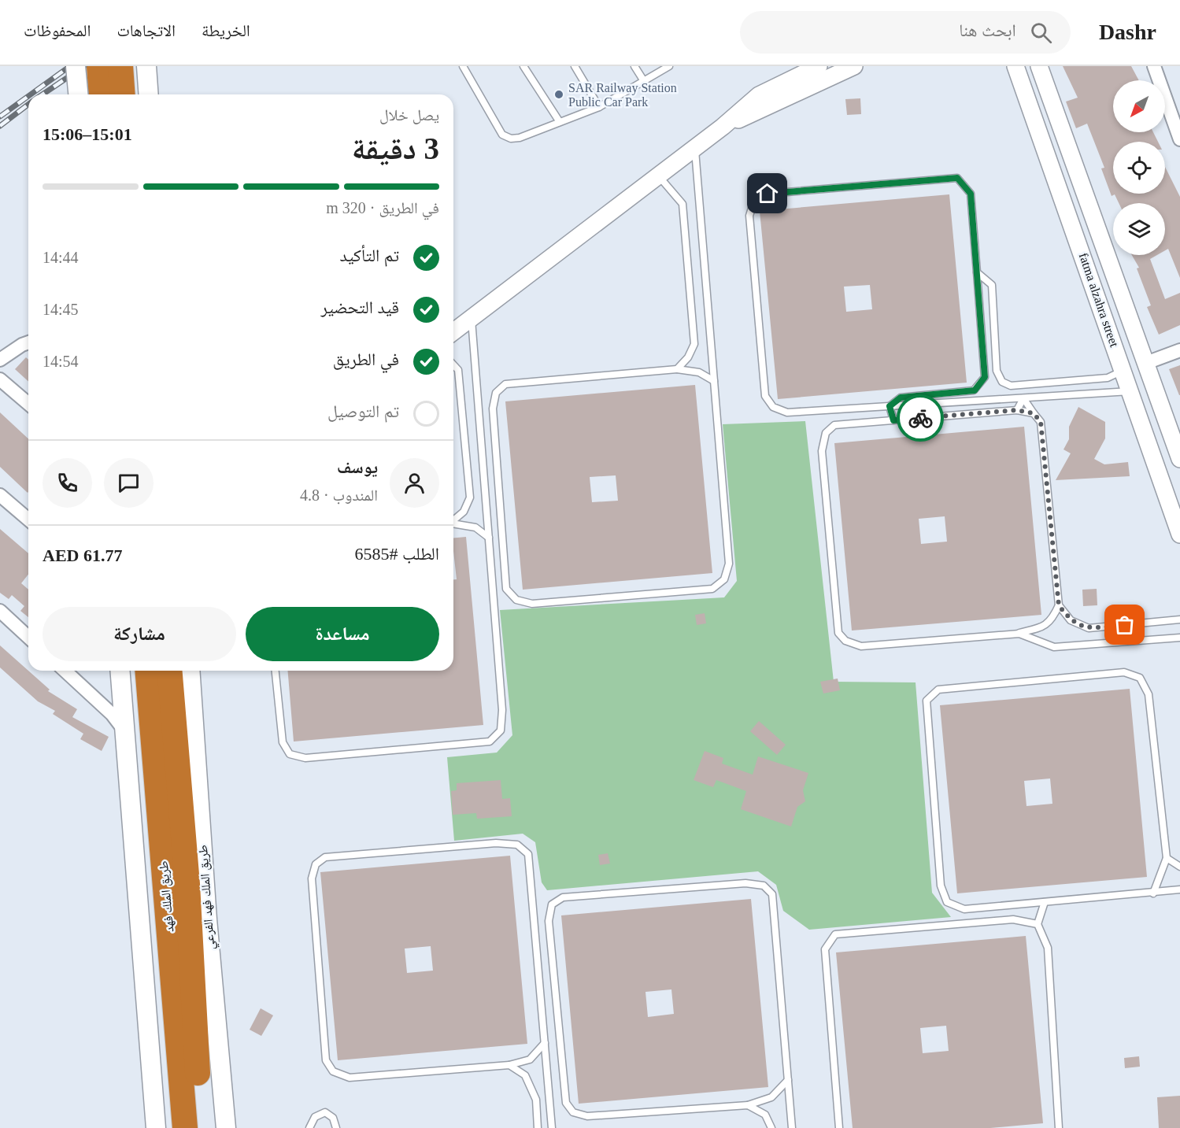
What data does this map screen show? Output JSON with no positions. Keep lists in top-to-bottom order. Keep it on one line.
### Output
{"streets":{"highway":["طريق الملك فهد"],"main road":["طريق الملك فهد الفرعي"],"street":["fatma alzahra street"]},"places":["SAR Railway Station Public Car Park"],"north":"bottom left","page":{"header":"Dashr","search":"ابحث هنا","nav":["الخريطة","الاتجاهات","المحفوظات"],"heading":["3 دقيقة","يصل خلال","15:01–15:06"],"panel":["يوسف","المندوب · 4.8","الطلب #6585","AED 61.77"],"bar":"في الطريق · 320 m","list":[["تم التأكيد","14:44"],["قيد التحضير","14:45"],["في الطريق","14:54"],"تم التوصيل"],"buttons":["مساعدة","مشاركة"]}}
